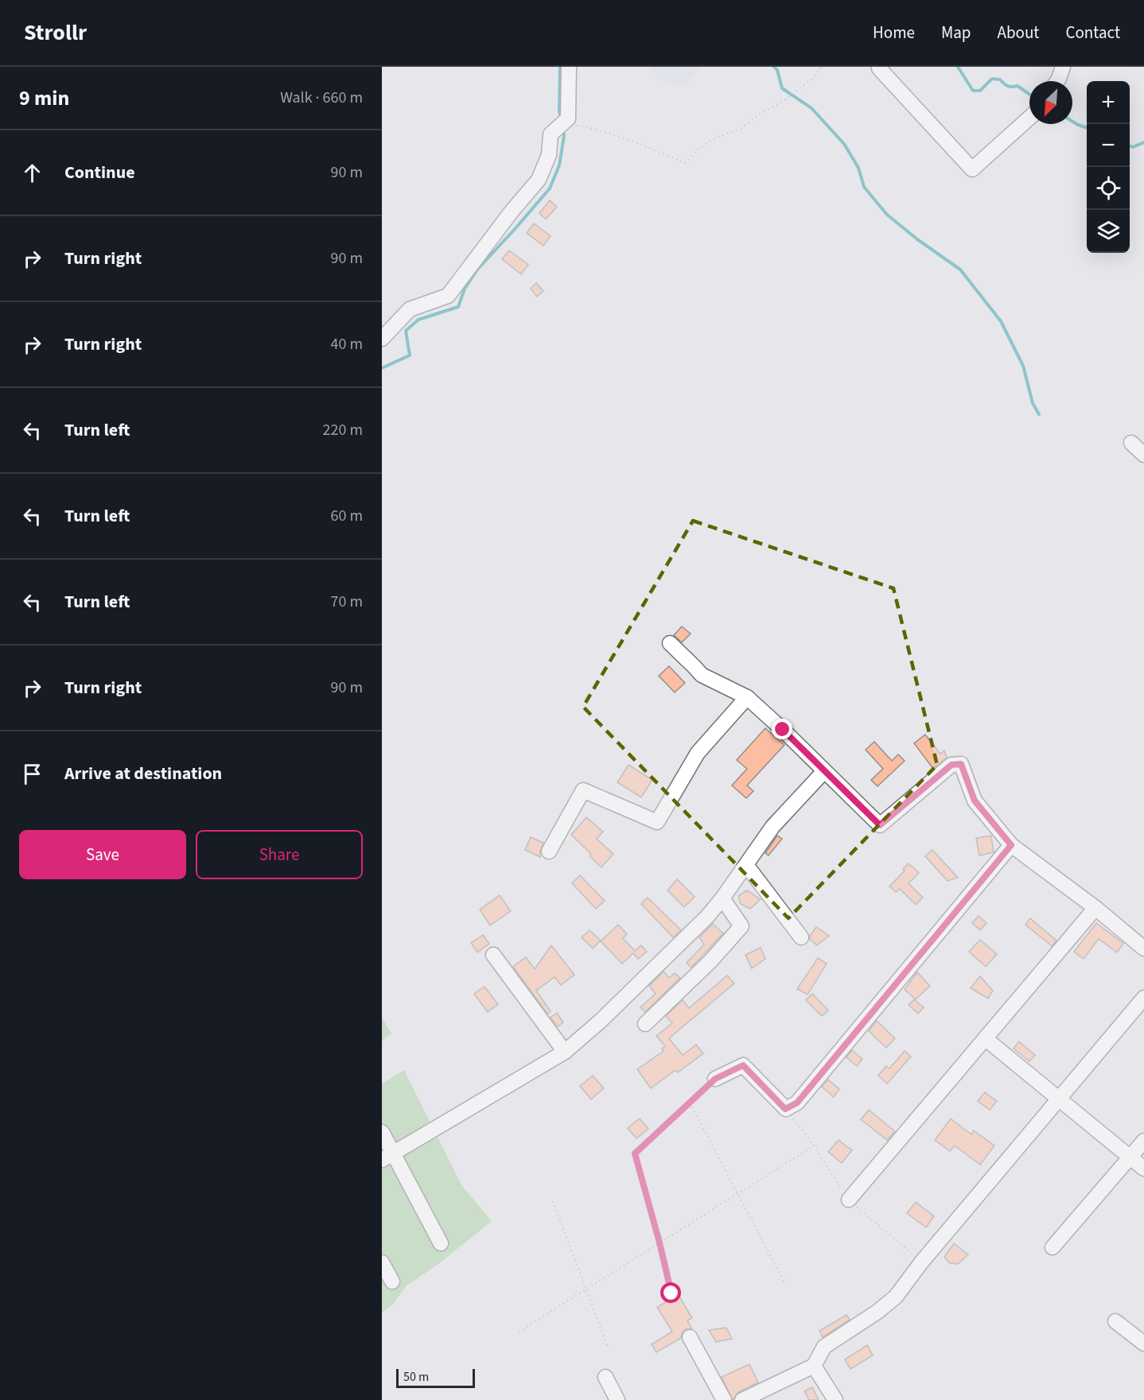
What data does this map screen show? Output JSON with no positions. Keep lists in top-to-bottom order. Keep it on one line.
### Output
{"scale_bar":"50 m","north":"bottom left","page":{"header":"Strollr","nav":["Home","Map","About","Contact"],"heading":["9 min","Walk · 660 m"],"map_buttons":["+","−"],"list":[["Continue","90 m"],["Turn right","90 m"],["Turn right","40 m"],["Turn left","220 m"],["Turn left","60 m"],["Turn left","70 m"],["Turn right","90 m"],"Arrive at destination"],"buttons":["Save","Share"],"scale":"50 m"}}
